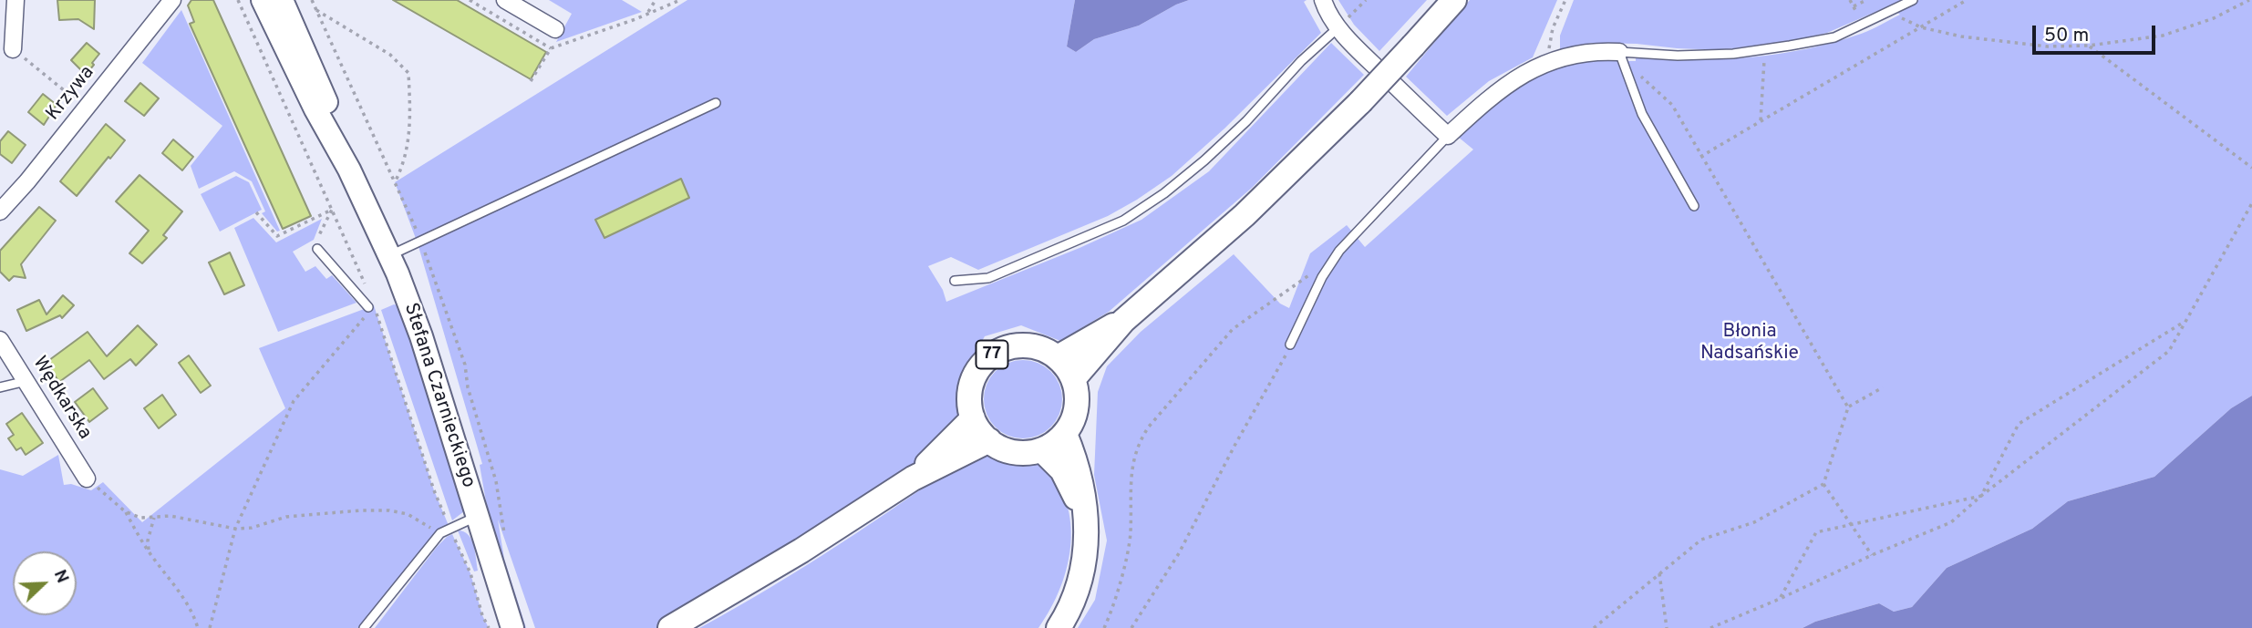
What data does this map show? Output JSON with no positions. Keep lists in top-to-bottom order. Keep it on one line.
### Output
{"streets":{"main road":["77"],"street":["Krzywa","Stefana Czarnieckiego","Wędkarska"]},"parks":["Błonia Nadsańskie"],"scale_bar":"50 m","north":"top right"}
